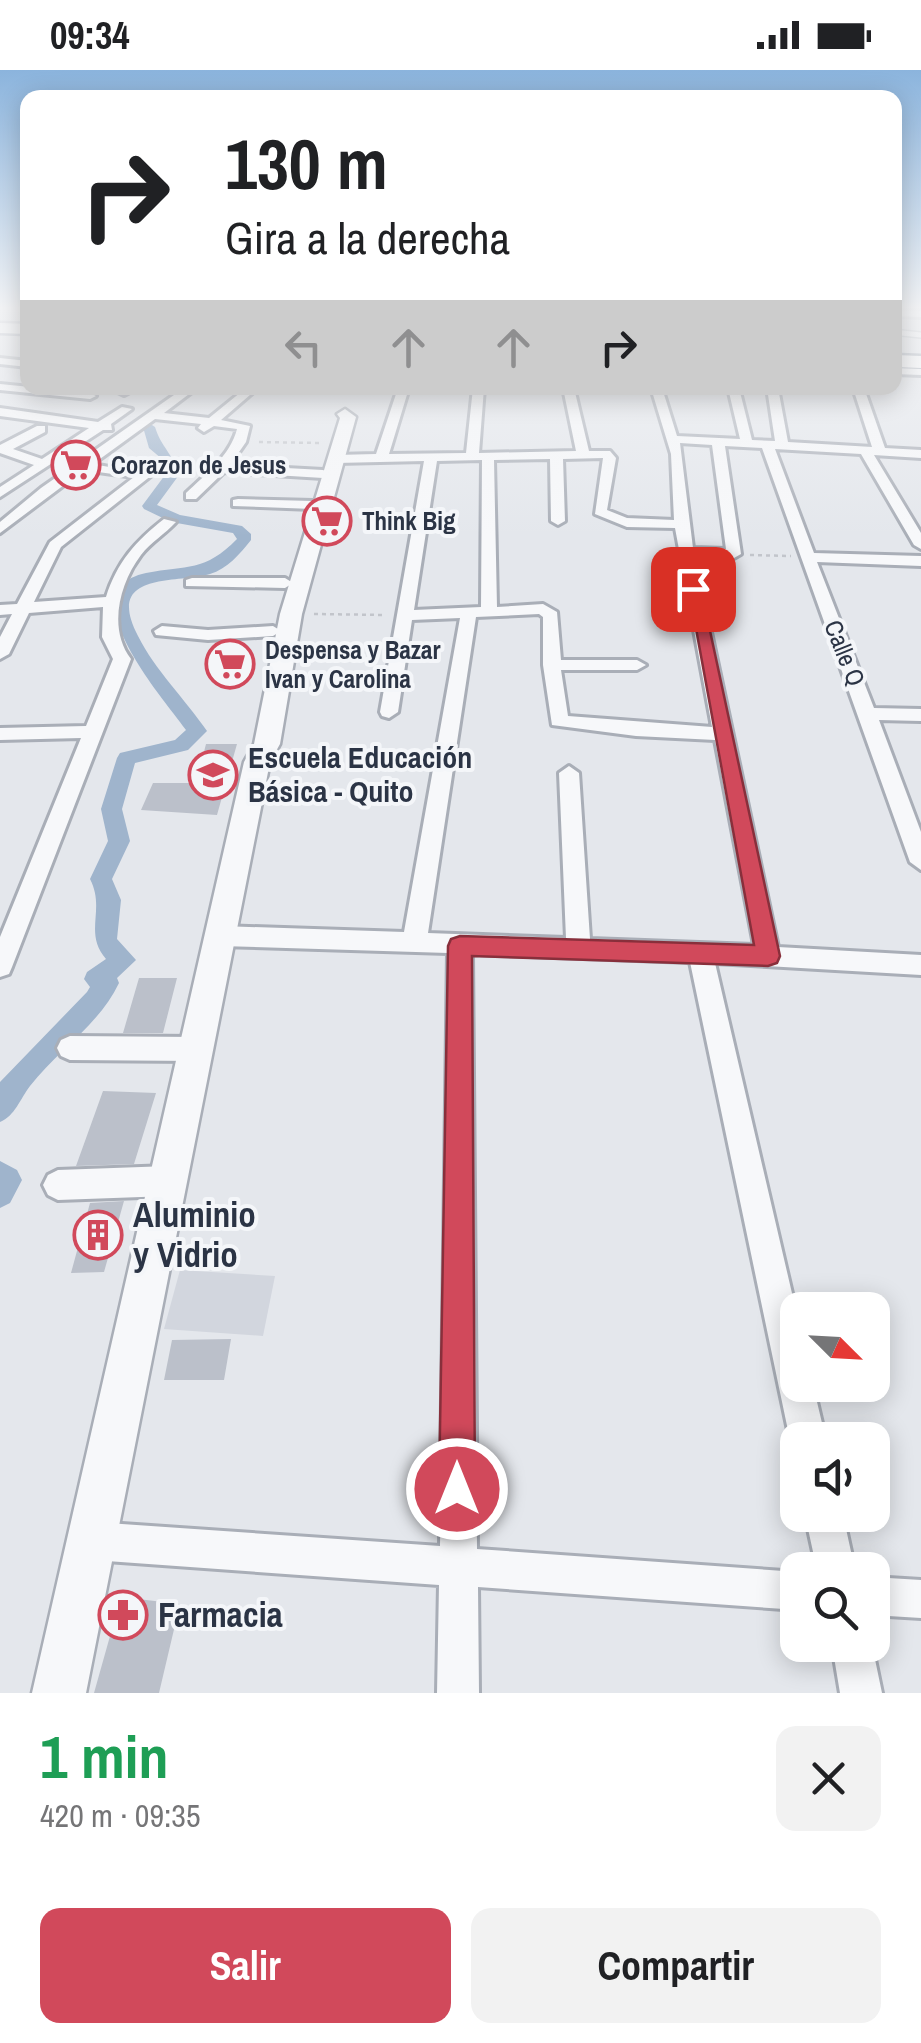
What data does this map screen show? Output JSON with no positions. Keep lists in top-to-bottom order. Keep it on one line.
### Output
{"streets":{"street":["Calle Q"]},"places":{"supermarket":["Corazon de Jesus","Think Big","Despensa y Bazar Ivan y Carolina"],"school or university":["Escuela Educación Básica - Quito"],"building":["Aluminio y Vidrio"],"pharmacy":["Farmacia"]},"north":"bottom right","page":{"status":"09:34","turn":["130 m","Gira a la derecha"],"heading":["1 min","420 m · 09:35"],"buttons":["Salir","Compartir"]}}
